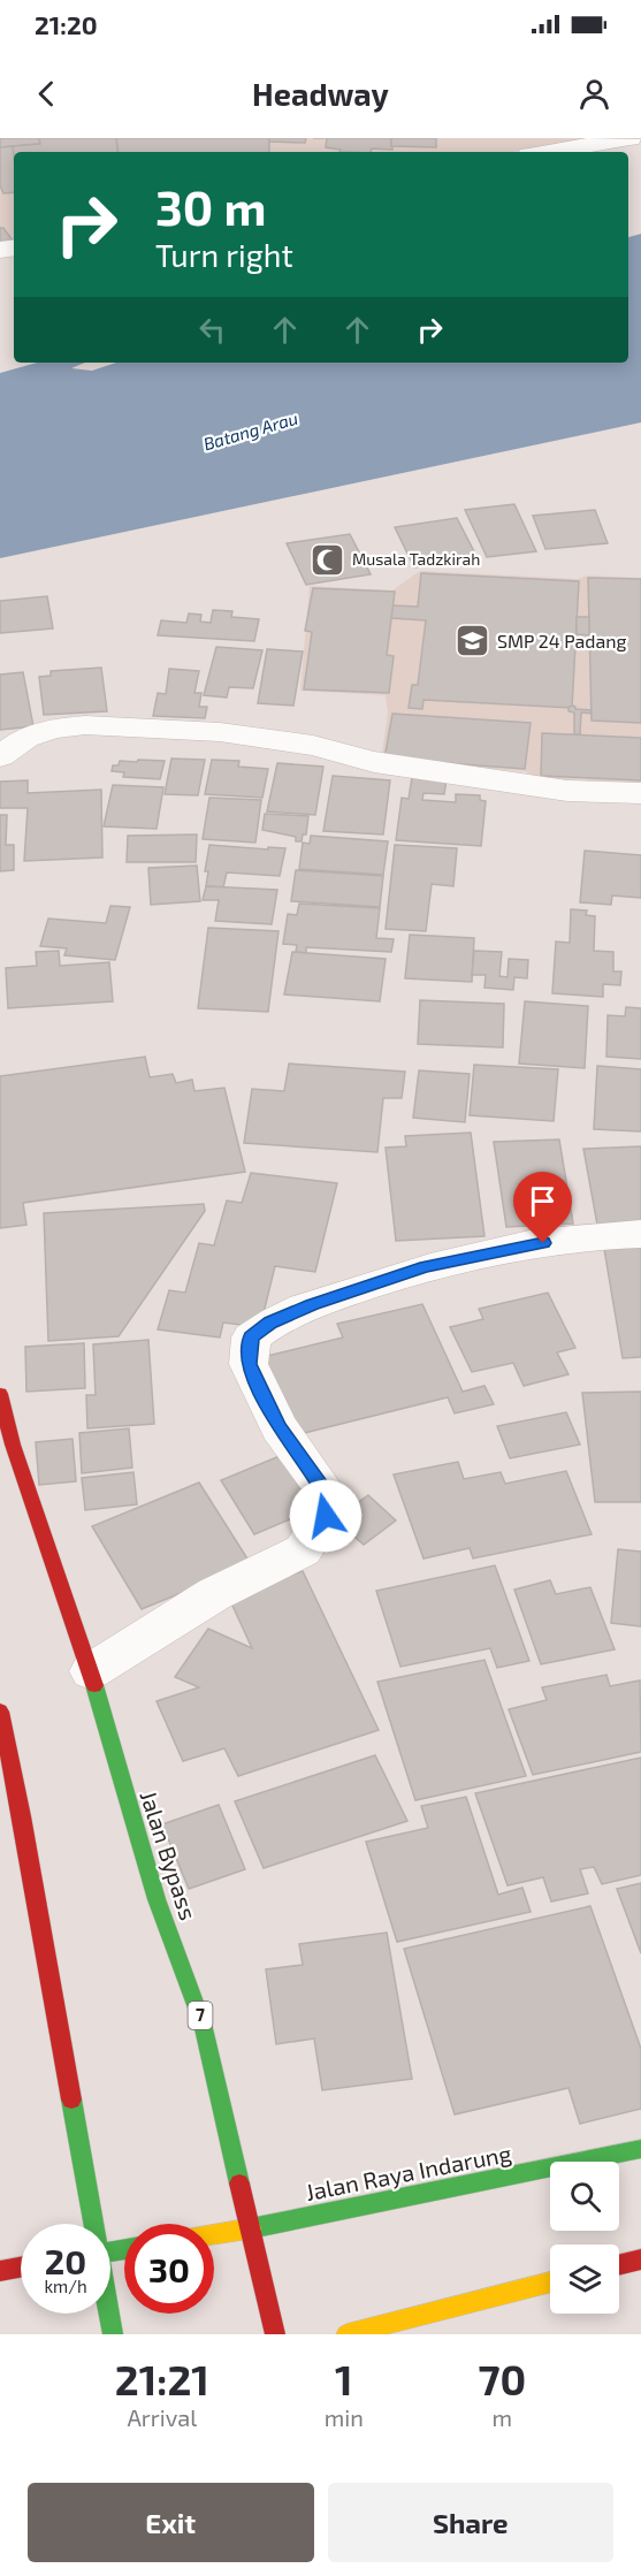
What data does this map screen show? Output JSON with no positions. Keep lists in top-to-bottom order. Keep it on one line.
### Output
{"streets":{"main road":["Jalan Bypass","7","Jalan Raya Indarung"]},"crossings":[["Jalan Bypass","Jalan Raya Indarung"]],"water":["Batang Arau"],"places":{"mosque":["Musala Tadzkirah"],"school or university":["SMP 24 Padang"]},"page":{"status":"21:20","header":"Headway","turn":["30 m","Turn right"],"speed":"20 km/h","limit":"30","eta":["21:21","Arrival","1","min","70","m"],"buttons":["Exit","Share"]}}
